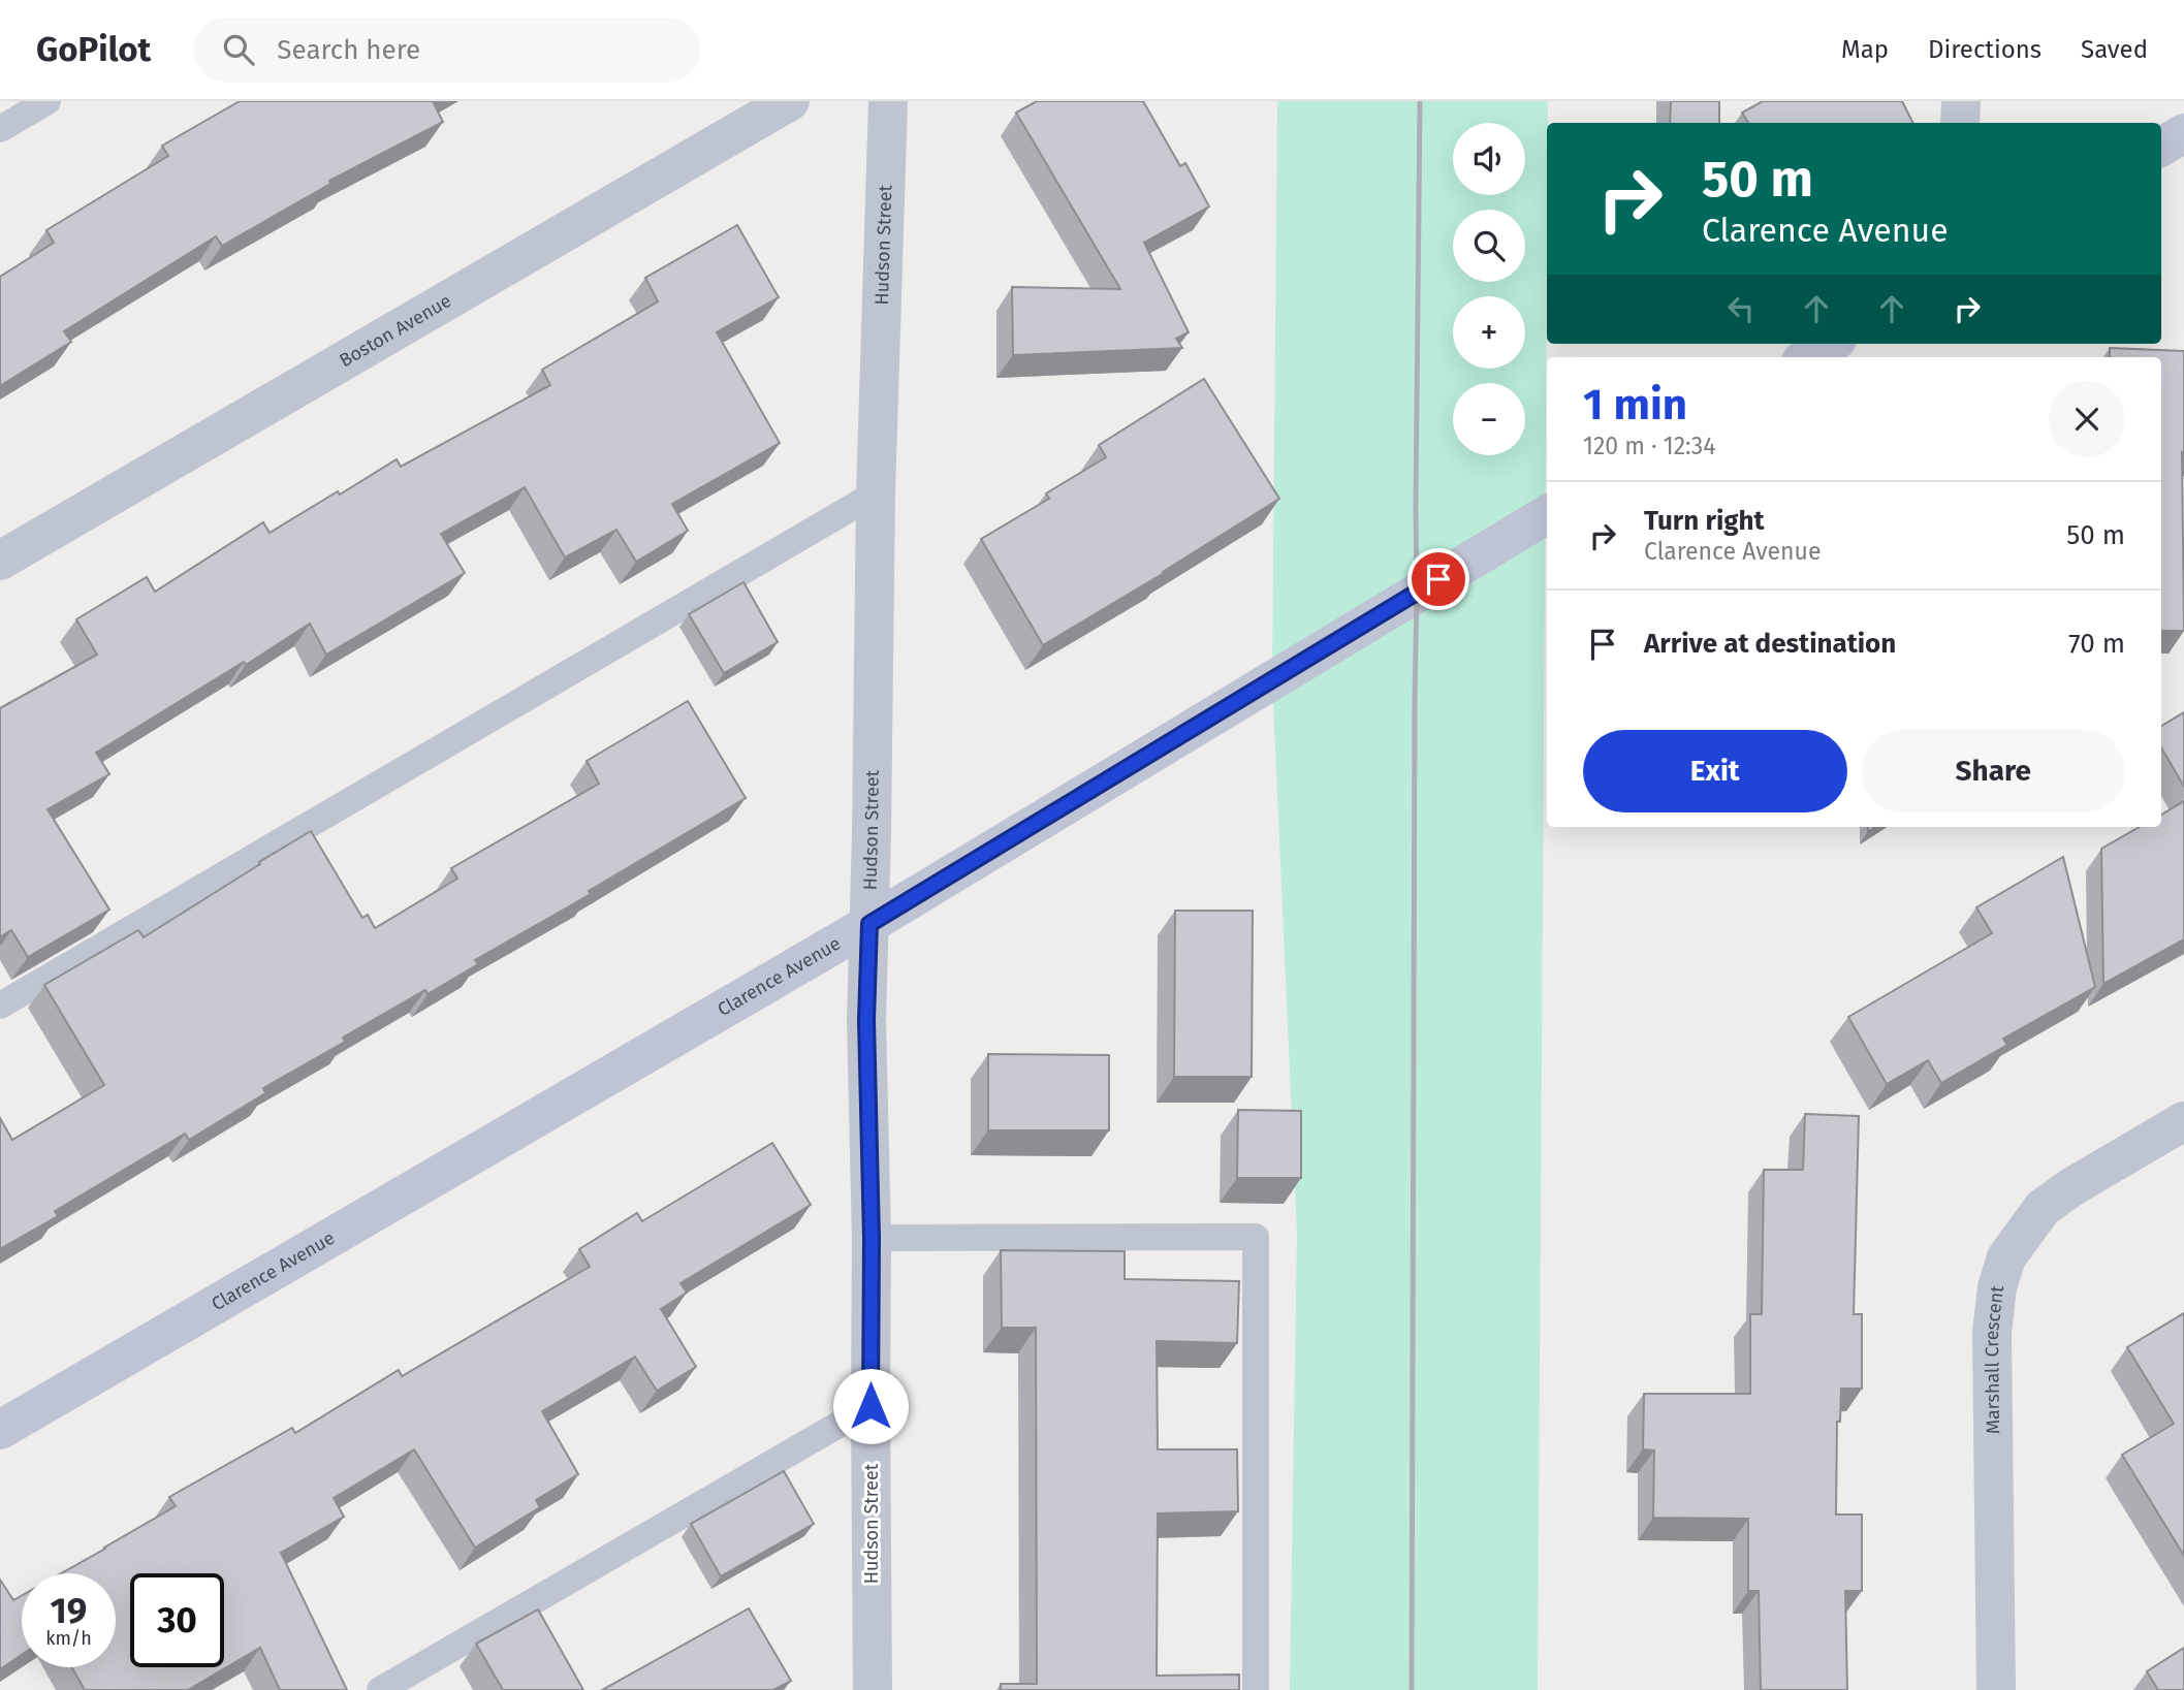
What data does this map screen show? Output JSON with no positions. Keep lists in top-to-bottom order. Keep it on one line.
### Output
{"streets":{"street":["Hudson Street","Boston Avenue","Clarence Avenue","Marshall Crescent"]},"crossings":[["Hudson Street","Clarence Avenue"]],"page":{"header":"GoPilot","search":"Search here","nav":["Map","Directions","Saved"],"map_buttons":["+","−"],"turn":["50 m","Clarence Avenue"],"heading":["1 min","120 m · 12:34"],"list":[{"name":"Turn right","note":"Clarence Avenue","value":"50 m"},{"name":"Arrive at destination","value":"70 m"}],"buttons":["Exit","Share"],"speed":"19 km/h","limit":"30"}}
